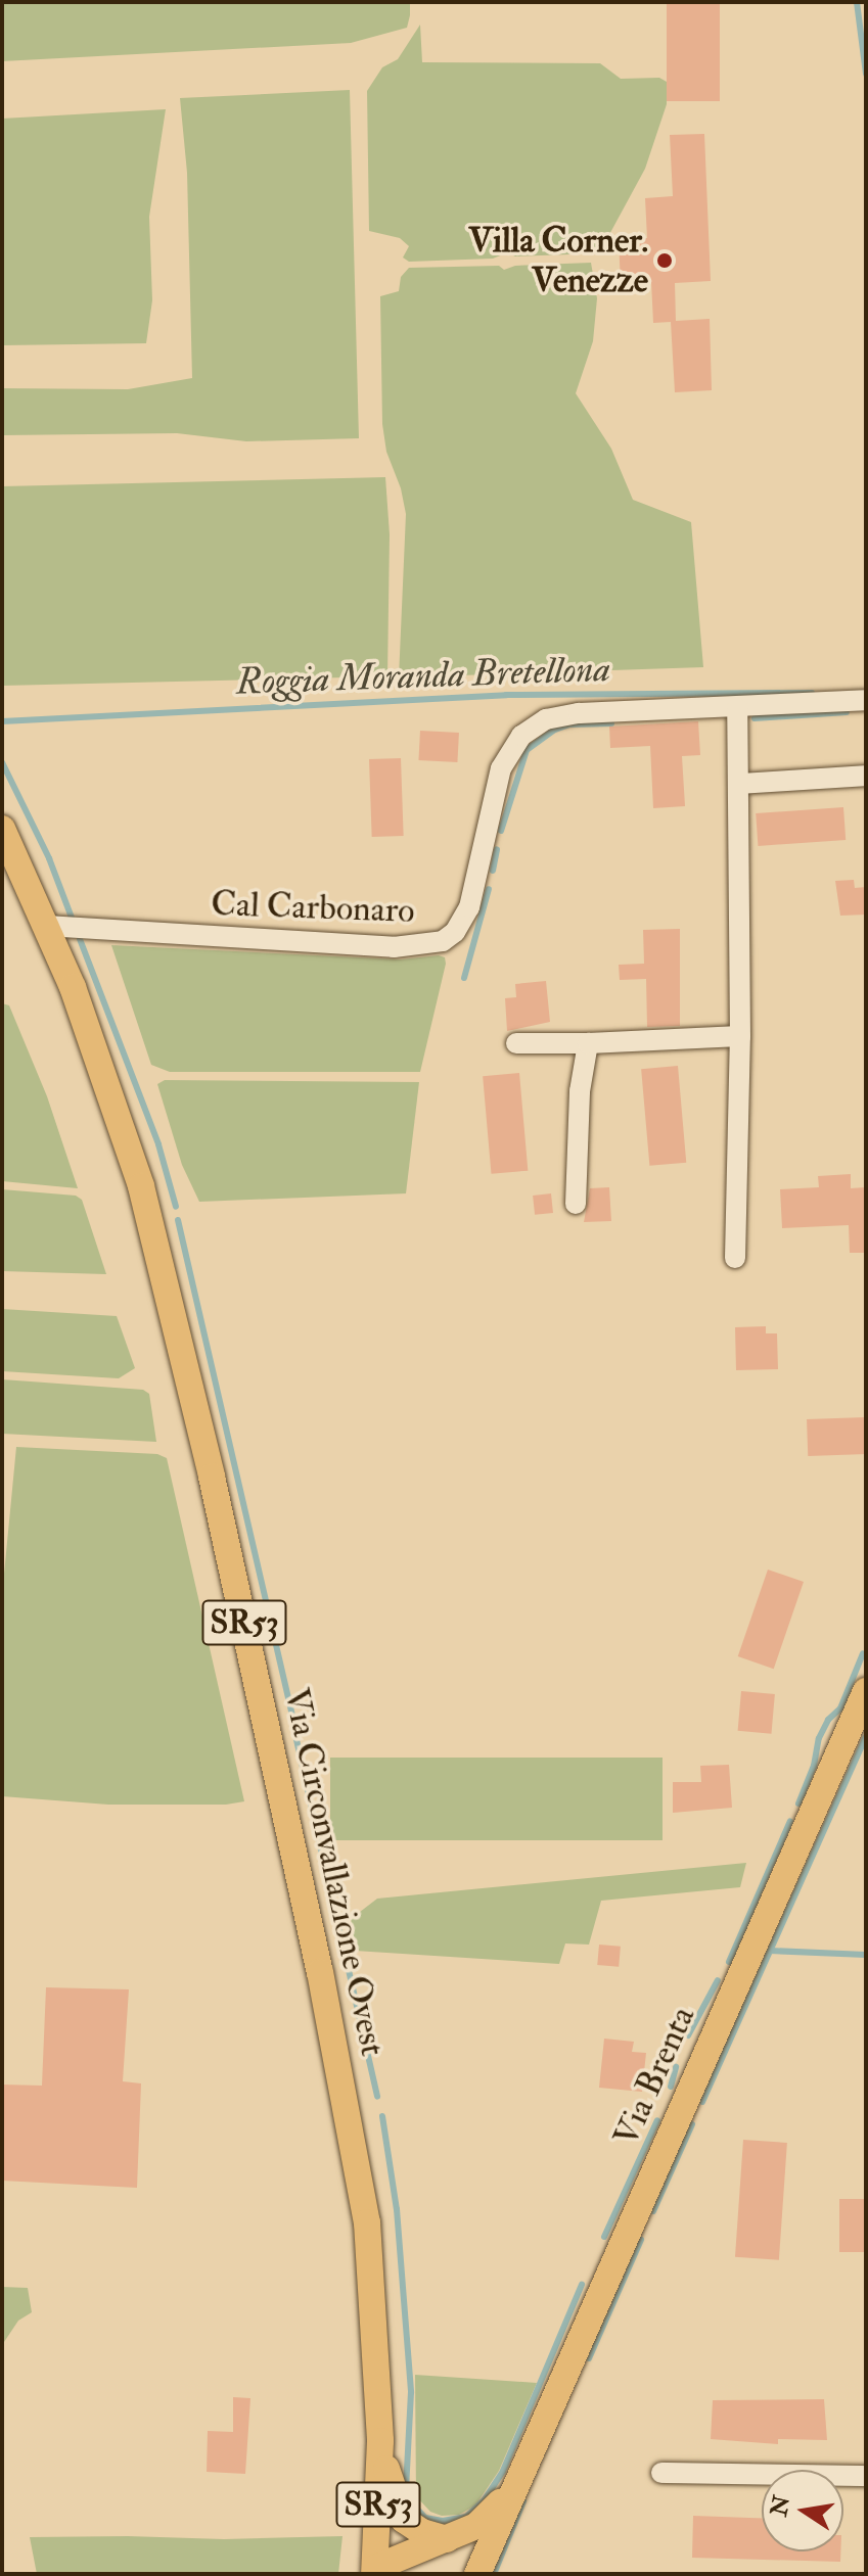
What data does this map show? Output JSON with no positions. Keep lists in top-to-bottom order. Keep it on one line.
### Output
{"streets":{"main road":["SR53","Via Circonvallazione Ovest","Via Brenta"],"street":["Cal Carbonaro"]},"crossings":[["Cal Carbonaro","Via Circonvallazione Ovest"],["Via Circonvallazione Ovest","Via Brenta"]],"water":["Roggia Moranda Bretellona"],"places":["Villa Corner. Venezze"],"north":"left"}
